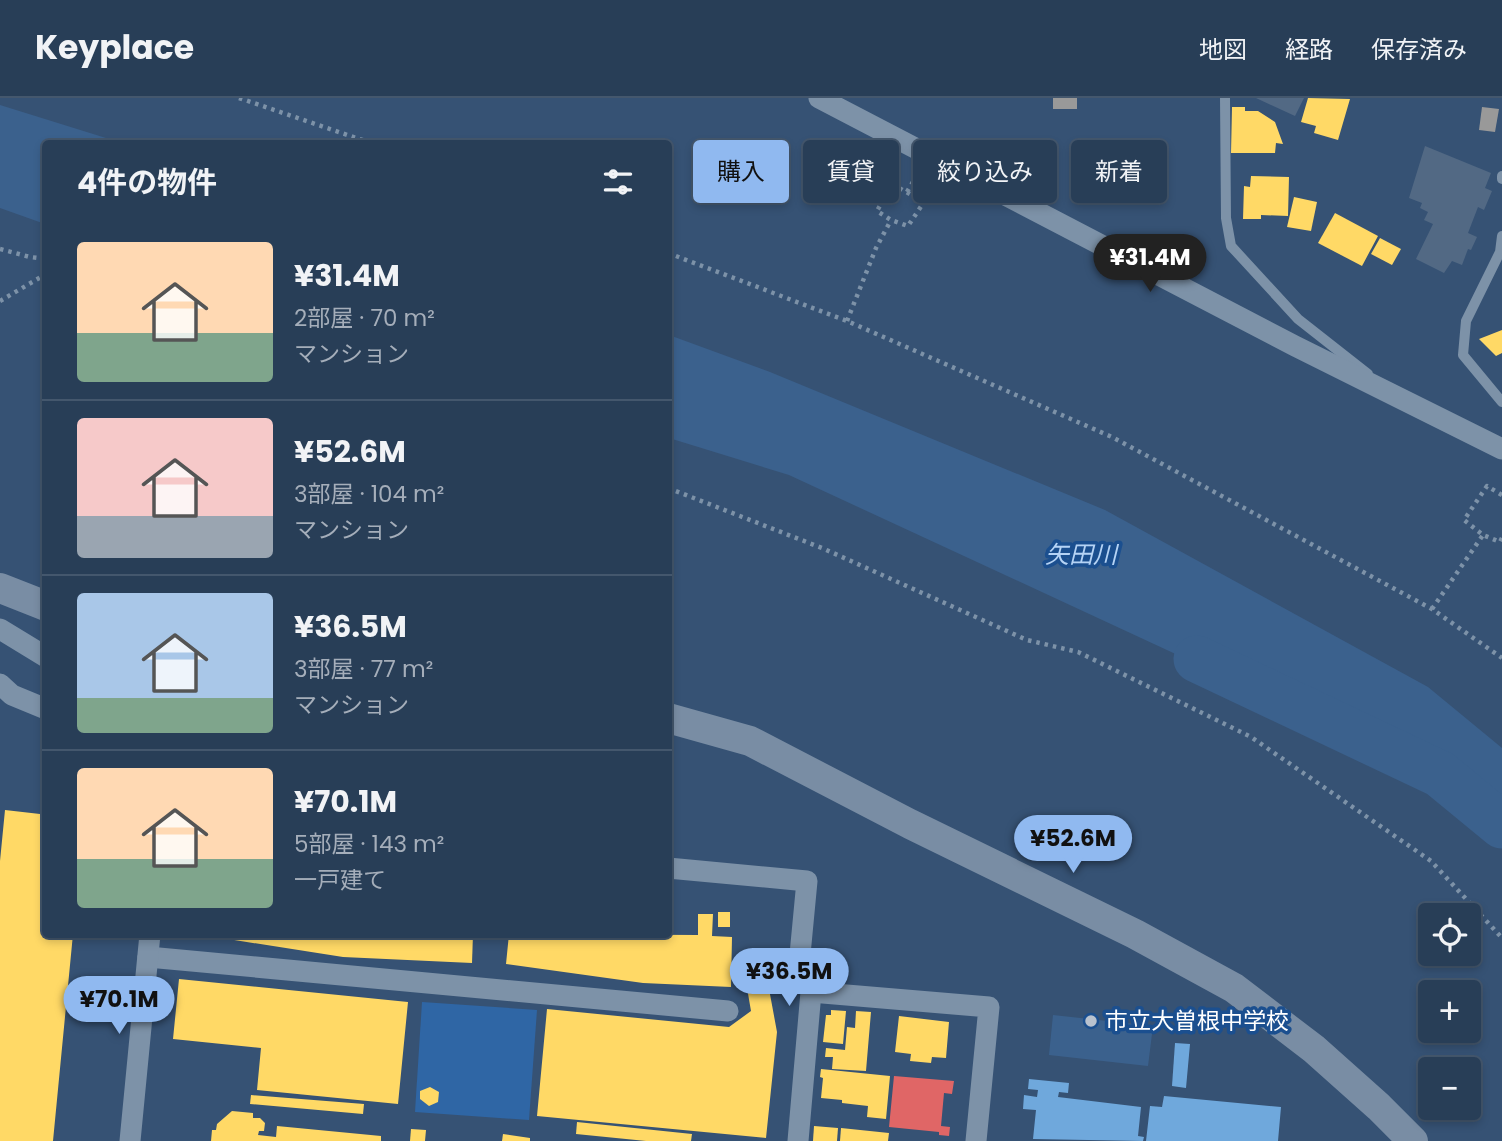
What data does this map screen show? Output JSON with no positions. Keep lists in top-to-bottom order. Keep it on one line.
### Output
{"water":["矢田川"],"places":["市立大曽根中学校"],"page":{"header":"Keyplace","nav":["地図","経路","保存済み"],"chip":["購入","賃貸","絞り込み","新着"],"heading":"4件の物件","list":[{"name":"¥31.4M","note":"2部屋 · 70 m² · マンション"},{"name":"¥52.6M","note":"3部屋 · 104 m² · マンション"},{"name":"¥36.5M","note":"3部屋 · 77 m² · マンション"},{"name":"¥70.1M","note":"5部屋 · 143 m² · 一戸建て"}],"price":["¥31.4M","¥52.6M","¥36.5M","¥70.1M"],"map_buttons":["+","−"]}}
